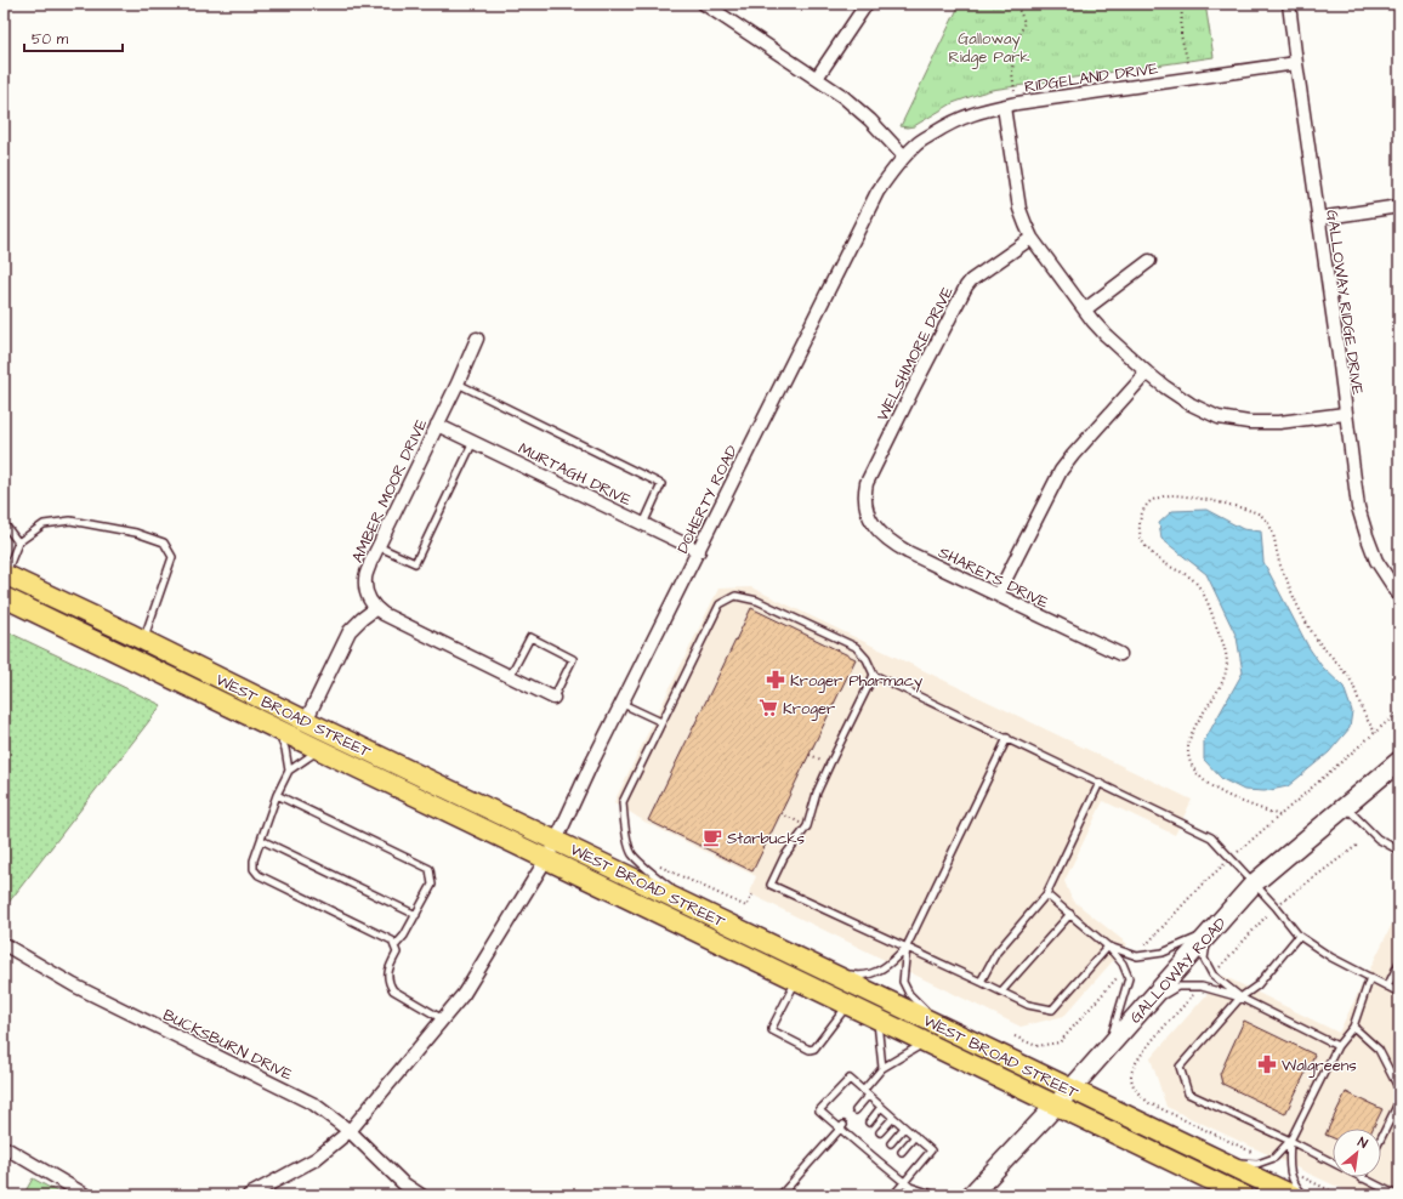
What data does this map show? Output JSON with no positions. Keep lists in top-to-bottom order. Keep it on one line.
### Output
{"streets":{"main road":["WEST BROAD STREET"],"street":["RIDGELAND DRIVE","GALLOWAY RIDGE DRIVE","WELSHMORE DRIVE","MURTAGH DRIVE","AMBER MOOR DRIVE","DOHERTY ROAD","SHARETS DRIVE","GALLOWAY ROAD","BUCKSBURN DRIVE"]},"crossings":[["RIDGELAND DRIVE","GALLOWAY RIDGE DRIVE"],["RIDGELAND DRIVE","DOHERTY ROAD"],["WELSHMORE DRIVE","SHARETS DRIVE"],["MURTAGH DRIVE","AMBER MOOR DRIVE"],["MURTAGH DRIVE","DOHERTY ROAD"],["DOHERTY ROAD","WEST BROAD STREET"],["DOHERTY ROAD","BUCKSBURN DRIVE"],["WEST BROAD STREET","GALLOWAY ROAD"]],"parks":["Galloway Ridge Park"],"places":{"pharmacy":["Kroger Pharmacy","Walgreens"],"supermarket":["Kroger"],"cafe":["Starbucks"]},"scale_bar":"50 m","north":"top right"}
